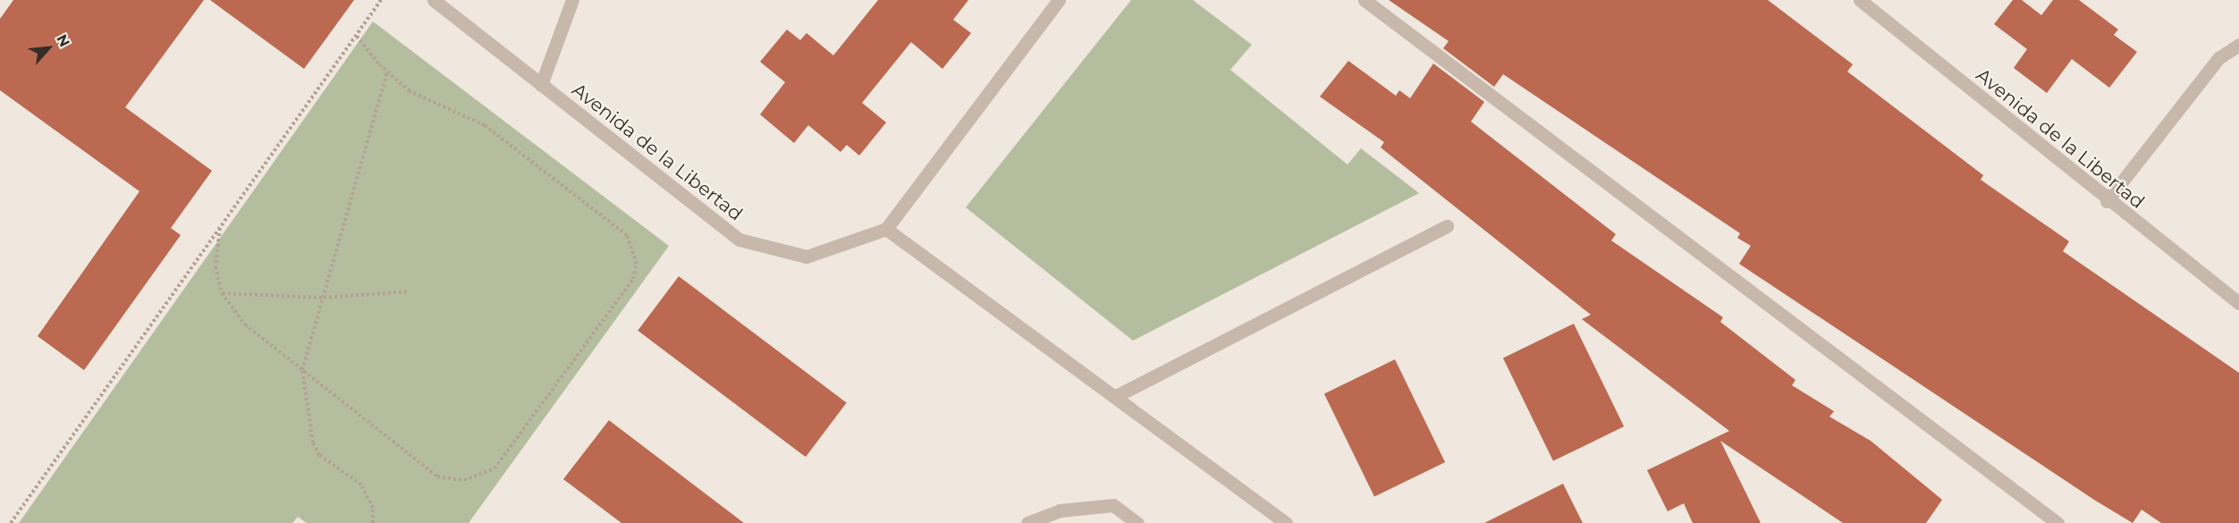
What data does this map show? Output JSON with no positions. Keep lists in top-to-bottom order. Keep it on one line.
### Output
{"streets":{"street":["Avenida de la Libertad"]},"north":"top right"}
